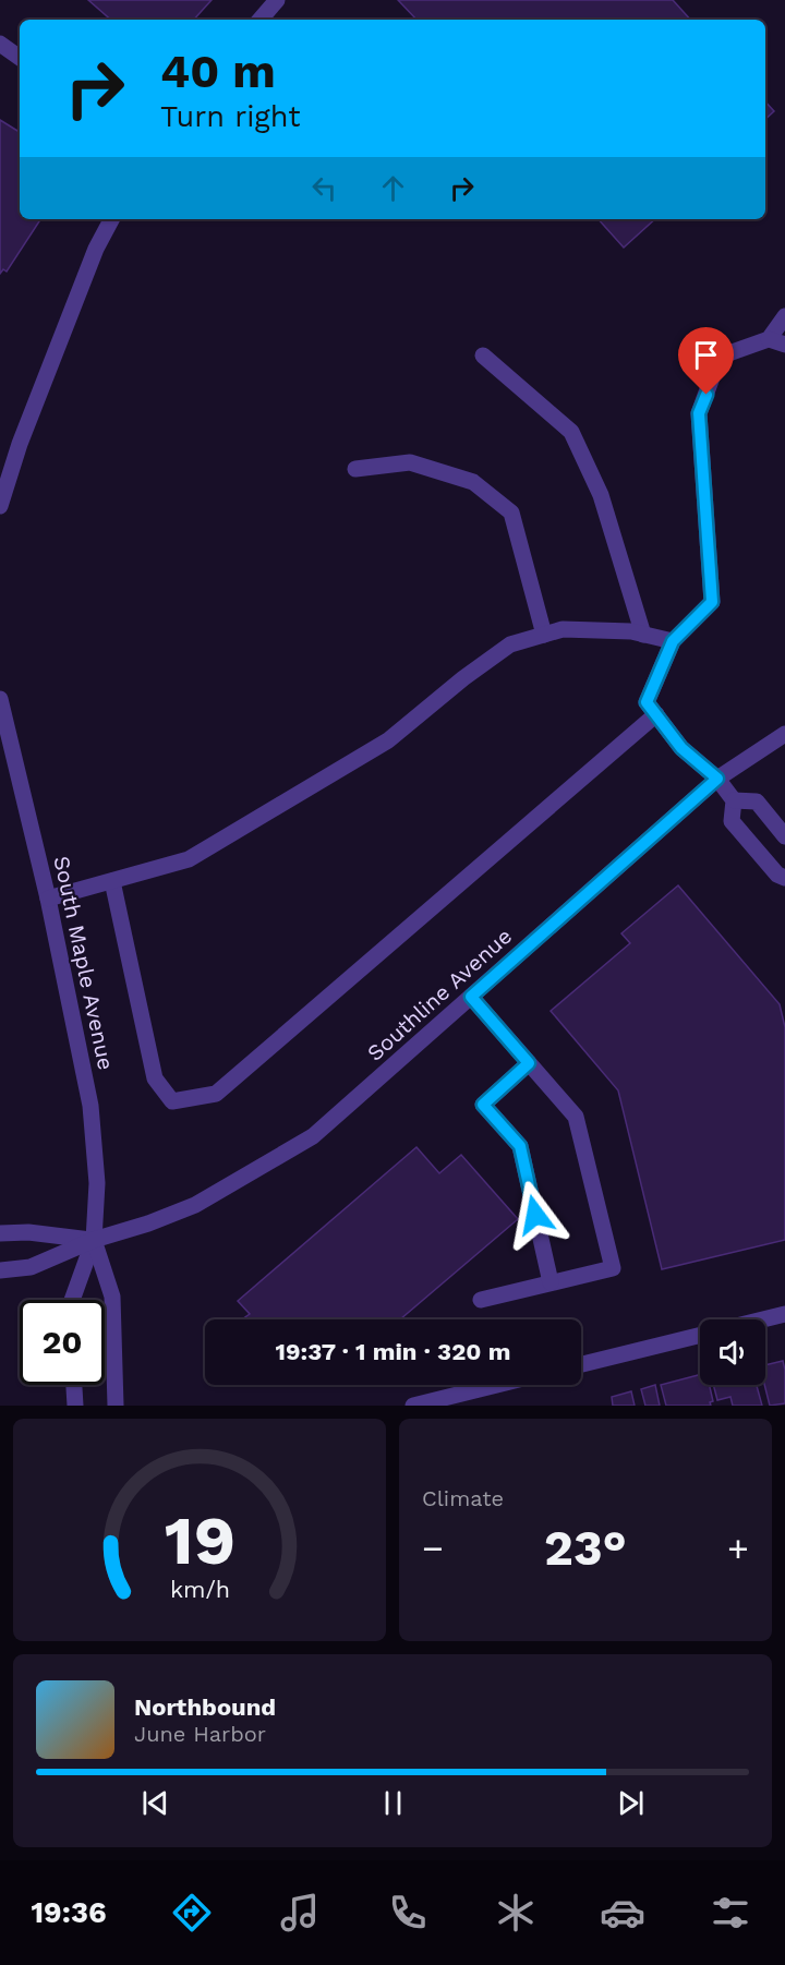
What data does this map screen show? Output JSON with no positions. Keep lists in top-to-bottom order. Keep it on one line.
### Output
{"streets":{"street":["South Maple Avenue","Southline Avenue"]},"crossings":[["South Maple Avenue","Southline Avenue"]],"page":{"turn":["40 m","Turn right"],"limit":"20","trip":"19:37 · 1 min · 320 m","tile":"Climate","heat":["−","23°","+"],"song":["Northbound","June Harbor"],"tabs":"19:36","gauge":["19","km/h"]}}
